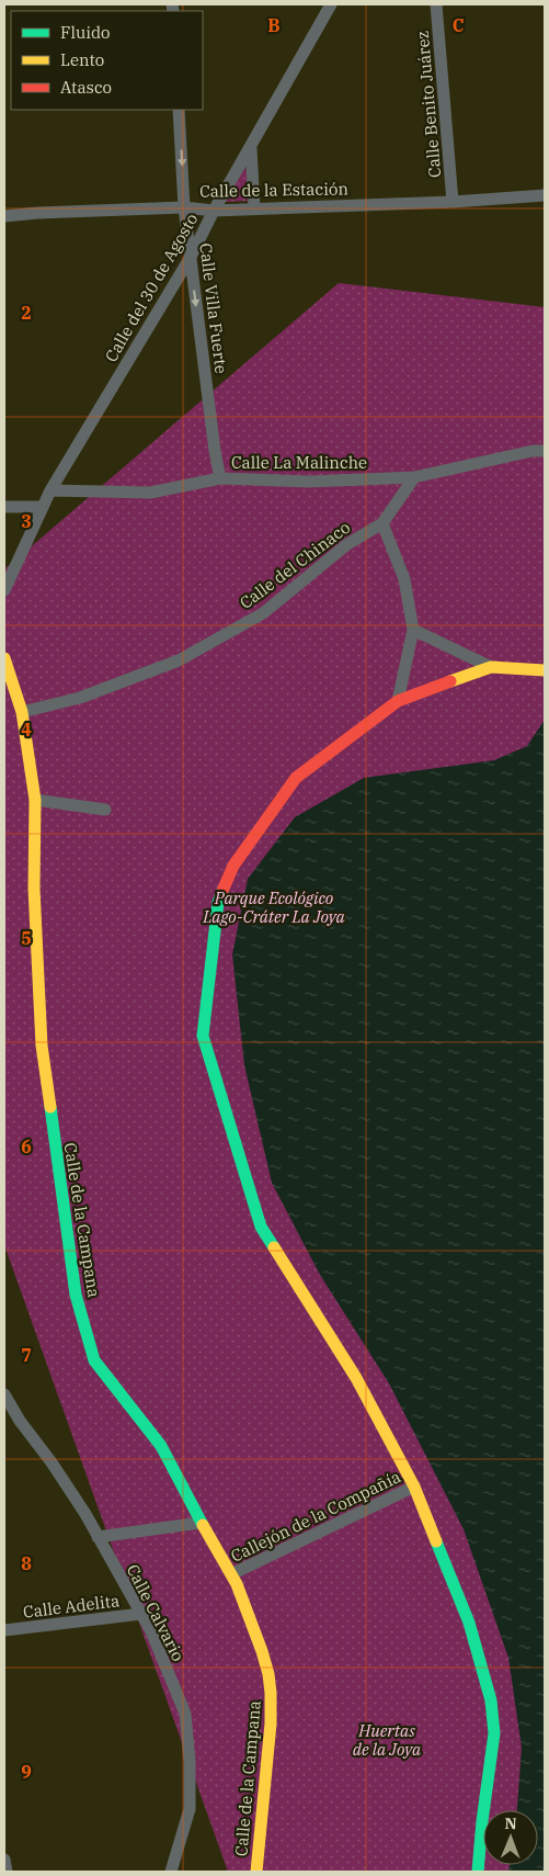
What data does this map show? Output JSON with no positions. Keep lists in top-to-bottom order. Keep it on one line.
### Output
{"streets":{"street":["Calle Benito Juárez","Calle de la Estación","Calle del 30 de Agosto","Calle Villa Fuerte","Calle La Malinche","Calle del Chinaco","Calle de la Campana","Callejón de la Compañía","Calle Adelita","Calle Calvario"]},"crossings":[["Calle Benito Juárez","Calle de la Estación"],["Calle de la Estación","Calle del 30 de Agosto"],["Calle de la Estación","Calle Villa Fuerte"],["Calle del 30 de Agosto","Calle Villa Fuerte"],["Calle del 30 de Agosto","Calle La Malinche"],["Calle Villa Fuerte","Calle La Malinche"],["Calle La Malinche","Calle del Chinaco"],["Calle del Chinaco","Calle de la Campana"],["Calle de la Campana","Callejón de la Compañía"],["Calle Adelita","Calle Calvario"]],"one_way":["Calle Villa Fuerte"],"parks":["Parque Ecológico Lago-Cráter La Joya","Huertas de la Joya"],"legend":["Fluido","Lento","Atasco"],"north":"top","grid":{"columns":["B","C"],"rows":["2","3","4","5","6","7","8","9"]}}
